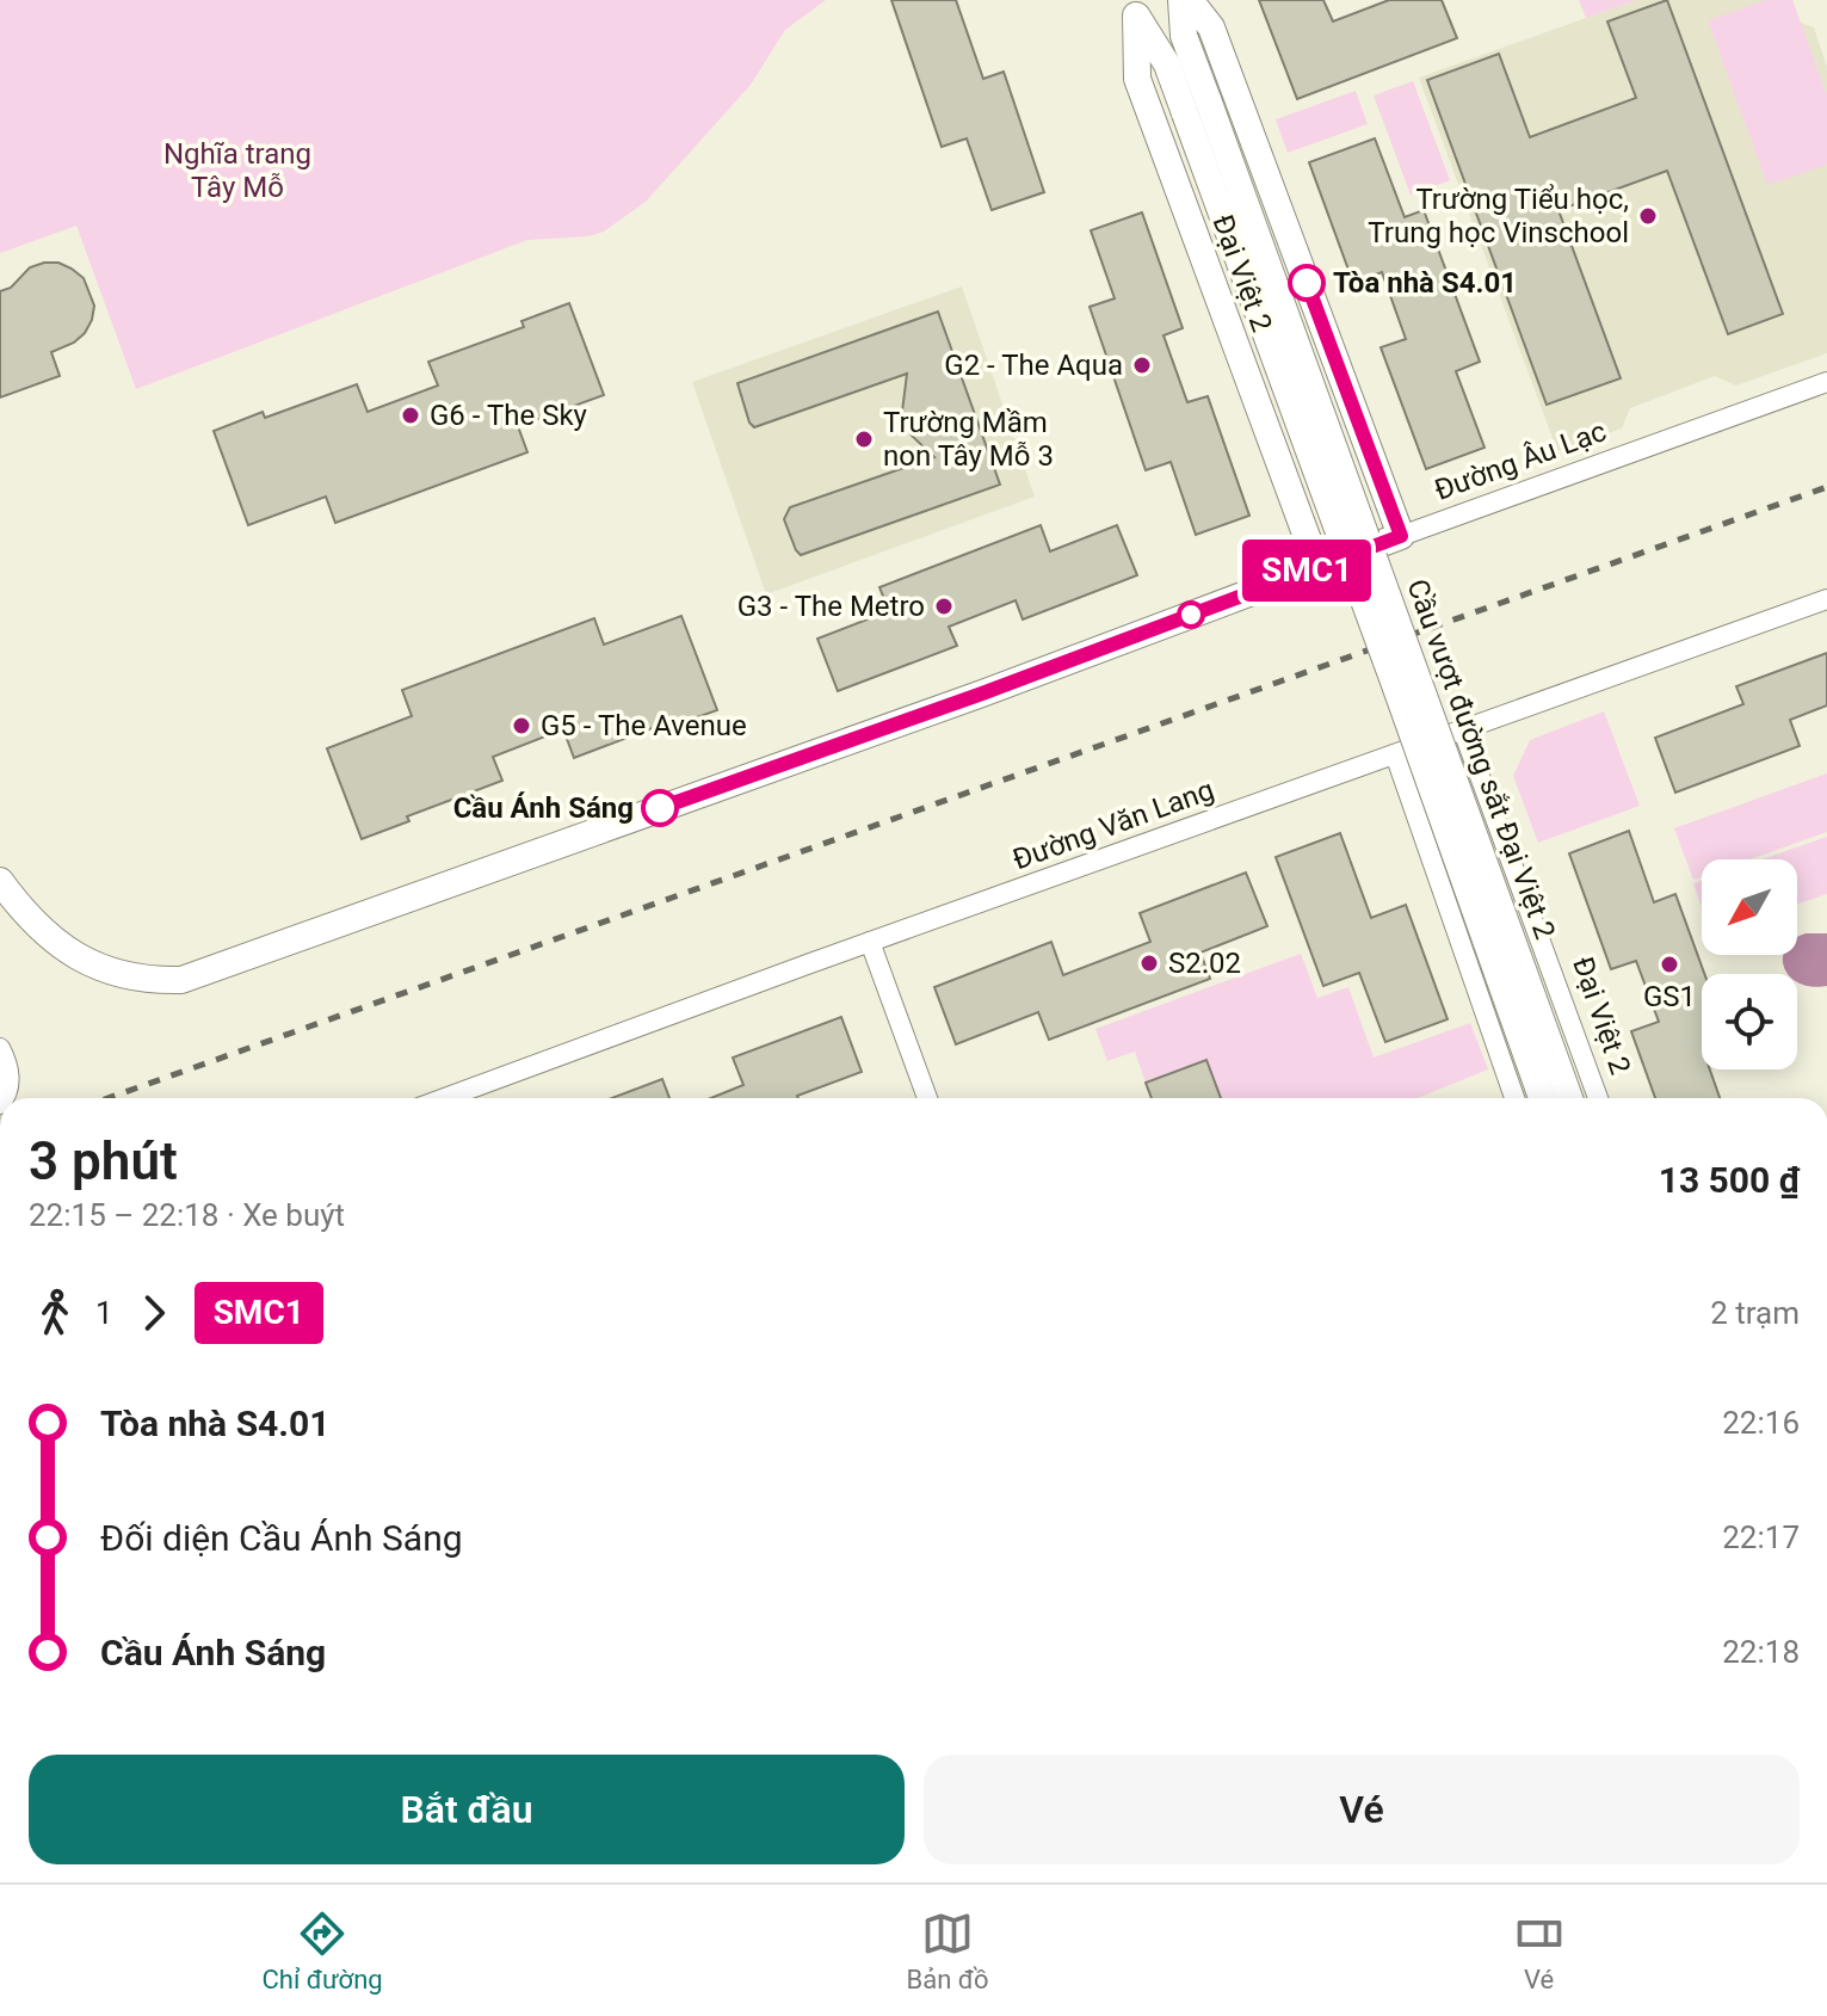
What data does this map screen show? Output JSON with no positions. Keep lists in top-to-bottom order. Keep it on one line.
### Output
{"streets":{"street":["Đại Việt 2","Đường Âu Lạc","Cầu vượt đường sắt Đại Việt 2","Đường Văn Lang"]},"crossings":[["Đại Việt 2","Đường Âu Lạc"],["Đại Việt 2","Cầu vượt đường sắt Đại Việt 2"],["Đại Việt 2","Đường Văn Lang"]],"parks":["Nghĩa trang Tây Mỗ"],"places":["Trường Tiểu học, Trung học Vinschool","Tòa nhà S4.01","G2 - The Aqua","G6 - The Sky","Trường Mầm non Tây Mỗ 3","G3 - The Metro","G5 - The Avenue","Cầu Ánh Sáng","S2.02","GS1"],"lines":["bus line SMC1"],"north":"bottom left","page":{"on_map":"SMC1","heading":["3 phút","22:15 – 22:18 · Xe buýt","13 500 ₫"],"legs":["1","SMC1","2 trạm"],"list":[{"name":"Tòa nhà S4.01","value":"22:16"},{"name":"Đối diện Cầu Ánh Sáng","value":"22:17"},{"name":"Cầu Ánh Sáng","value":"22:18"}],"buttons":["Bắt đầu","Vé"],"tabs":["Chỉ đường","Bản đồ","Vé"]}}
